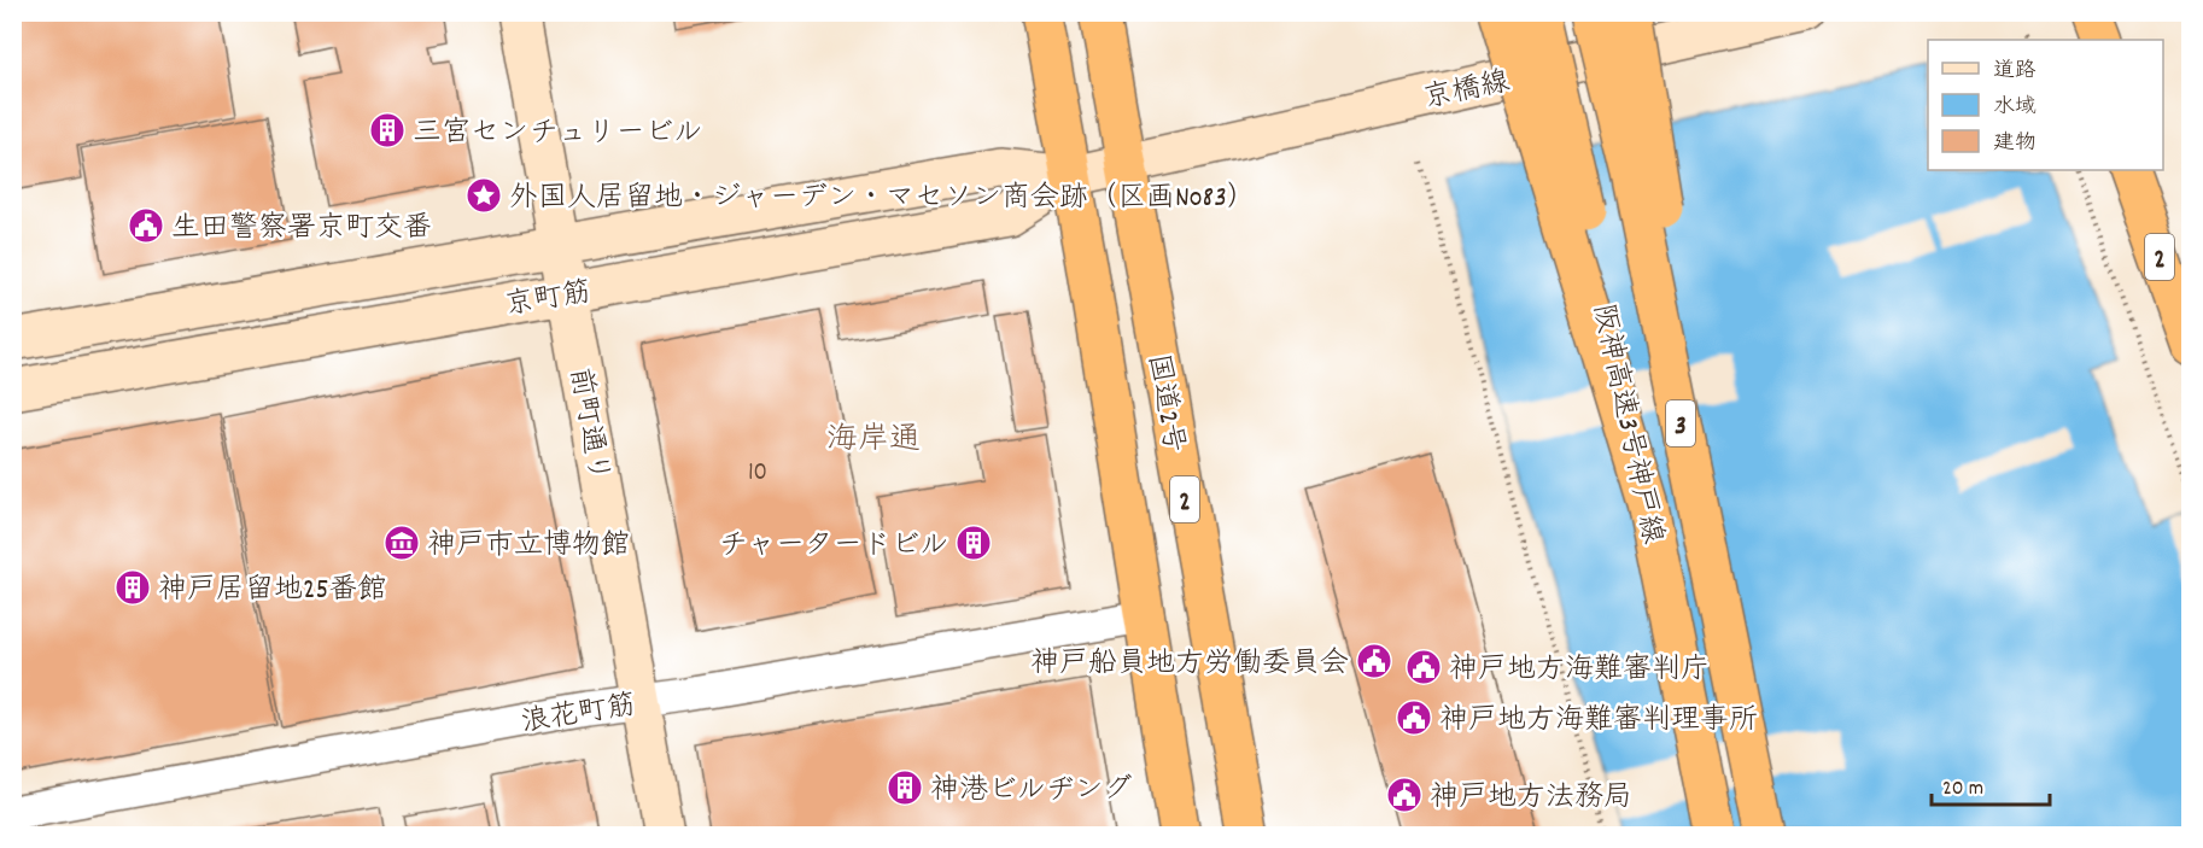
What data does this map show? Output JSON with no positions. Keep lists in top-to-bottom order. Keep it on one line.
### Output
{"streets":{"highway":["2","国道2号","阪神高速3号神戸線","3"],"street":["京橋線","京町筋","前町通り","浪花町筋"]},"crossings":[["京橋線","京町筋"],["京橋線","国道2号"],["京町筋","国道2号"],["京町筋","前町通り"],["国道2号","浪花町筋"],["阪神高速3号神戸線","3"],["前町通り","浪花町筋"]],"districts":["海岸通"],"places":{"building":["三宮センチュリービル","チャータードビル","神戸居留地25番館","神港ビルヂング"],"place":["外国人居留地・ジャーデン・マセソン商会跡（区画No83）"],"public building":["生田警察署京町交番","神戸船員地方労働委員会","神戸地方海難審判庁","神戸地方海難審判理事所","神戸地方法務局"],"museum":["神戸市立博物館"]},"house_numbers":["10"],"legend":["道路","水域","建物"],"scale_bar":"20 m"}
